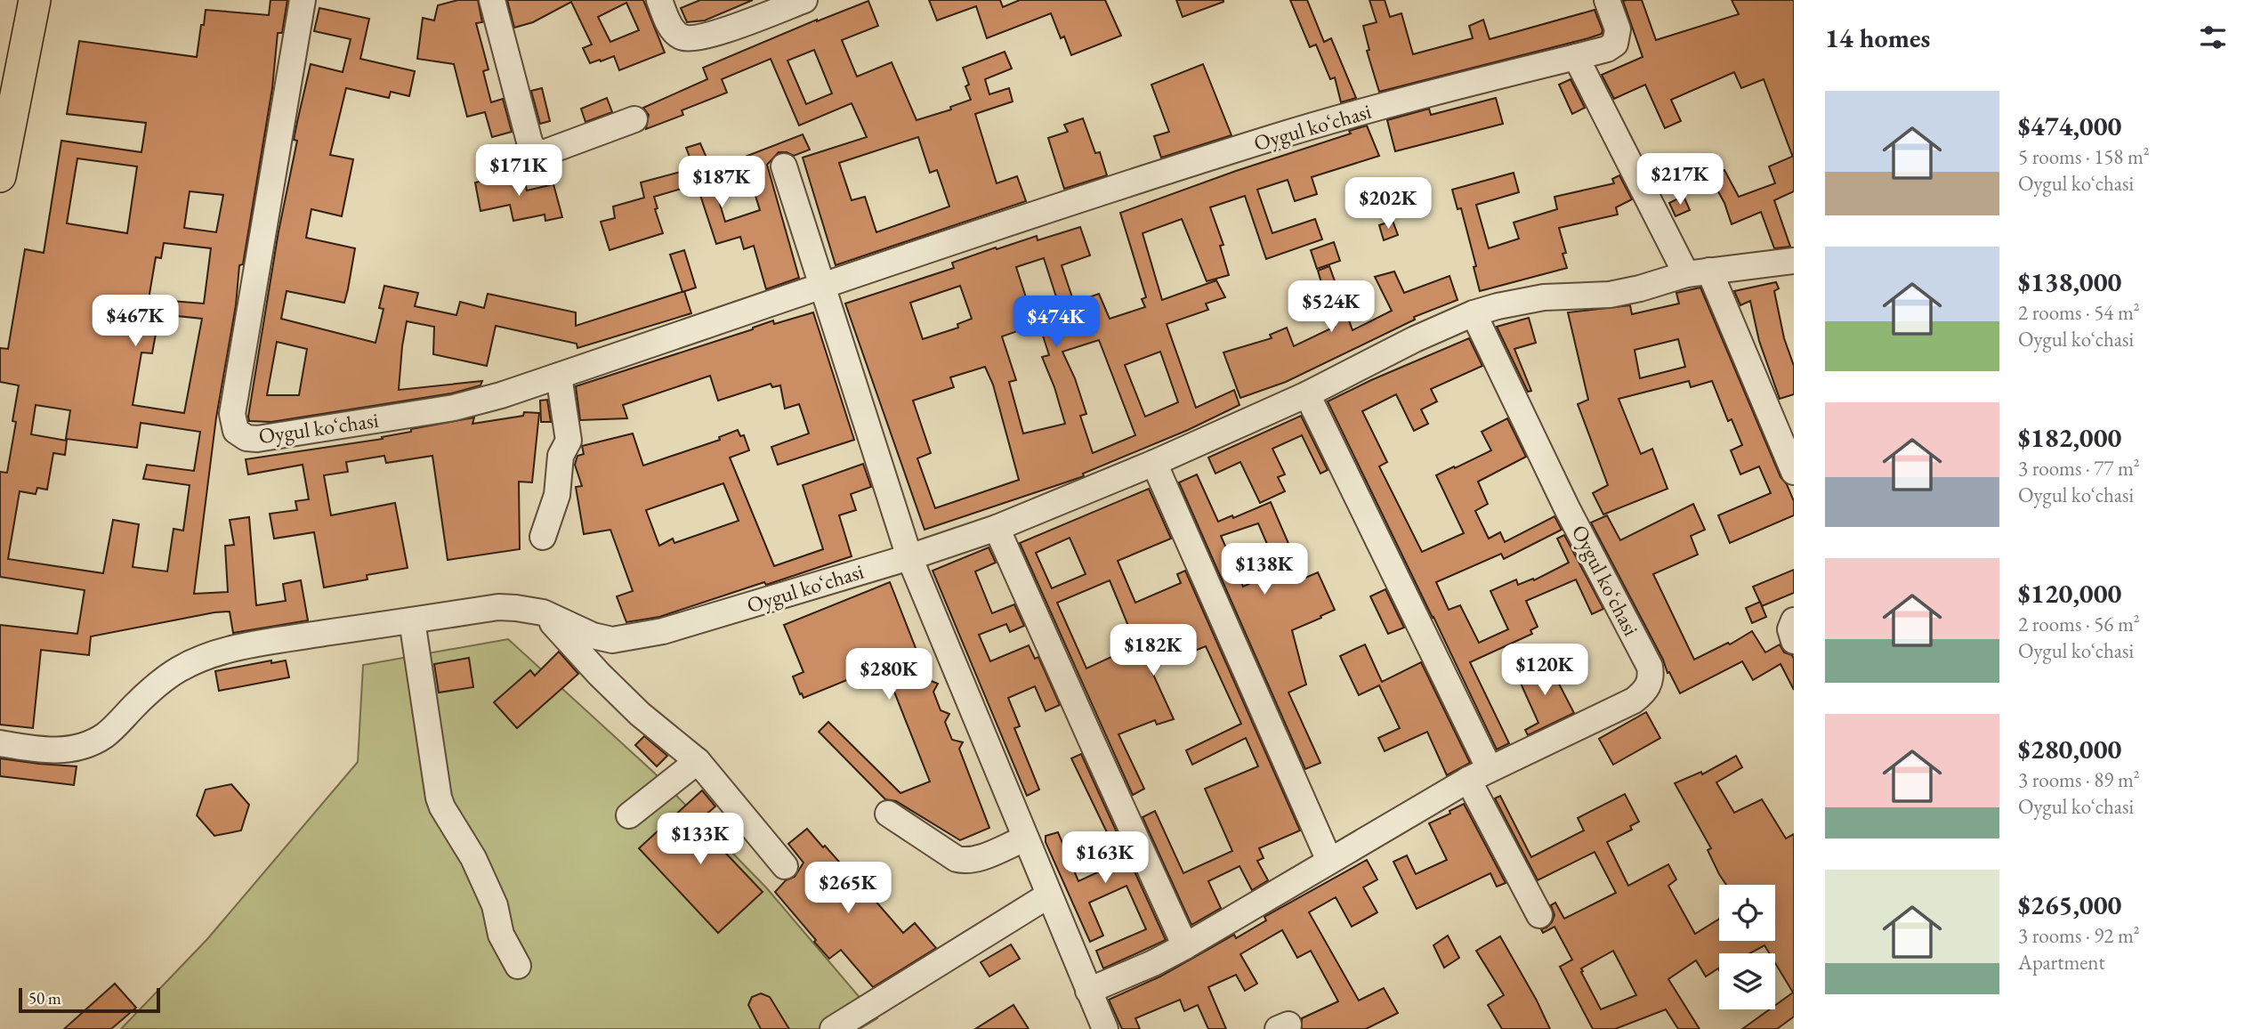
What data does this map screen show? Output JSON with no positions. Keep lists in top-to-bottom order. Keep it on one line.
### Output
{"streets":{"street":["Oygul koʻchasi"]},"scale_bar":"50 m","page":{"heading":"14 homes","list":[{"name":"$474,000","note":"5 rooms · 158 m² · Oygul koʻchasi"},{"name":"$138,000","note":"2 rooms · 54 m² · Oygul koʻchasi"},{"name":"$182,000","note":"3 rooms · 77 m² · Oygul koʻchasi"},{"name":"$120,000","note":"2 rooms · 56 m² · Oygul koʻchasi"},{"name":"$280,000","note":"3 rooms · 89 m² · Oygul koʻchasi"},{"name":"$265,000","note":"3 rooms · 92 m² · Apartment"}],"price":["$171K","$217K","$187K","$202K","$524K","$467K","$474K","$138K","$182K","$120K","$280K","$133K","$163K","$265K"],"scale":"50 m"}}
